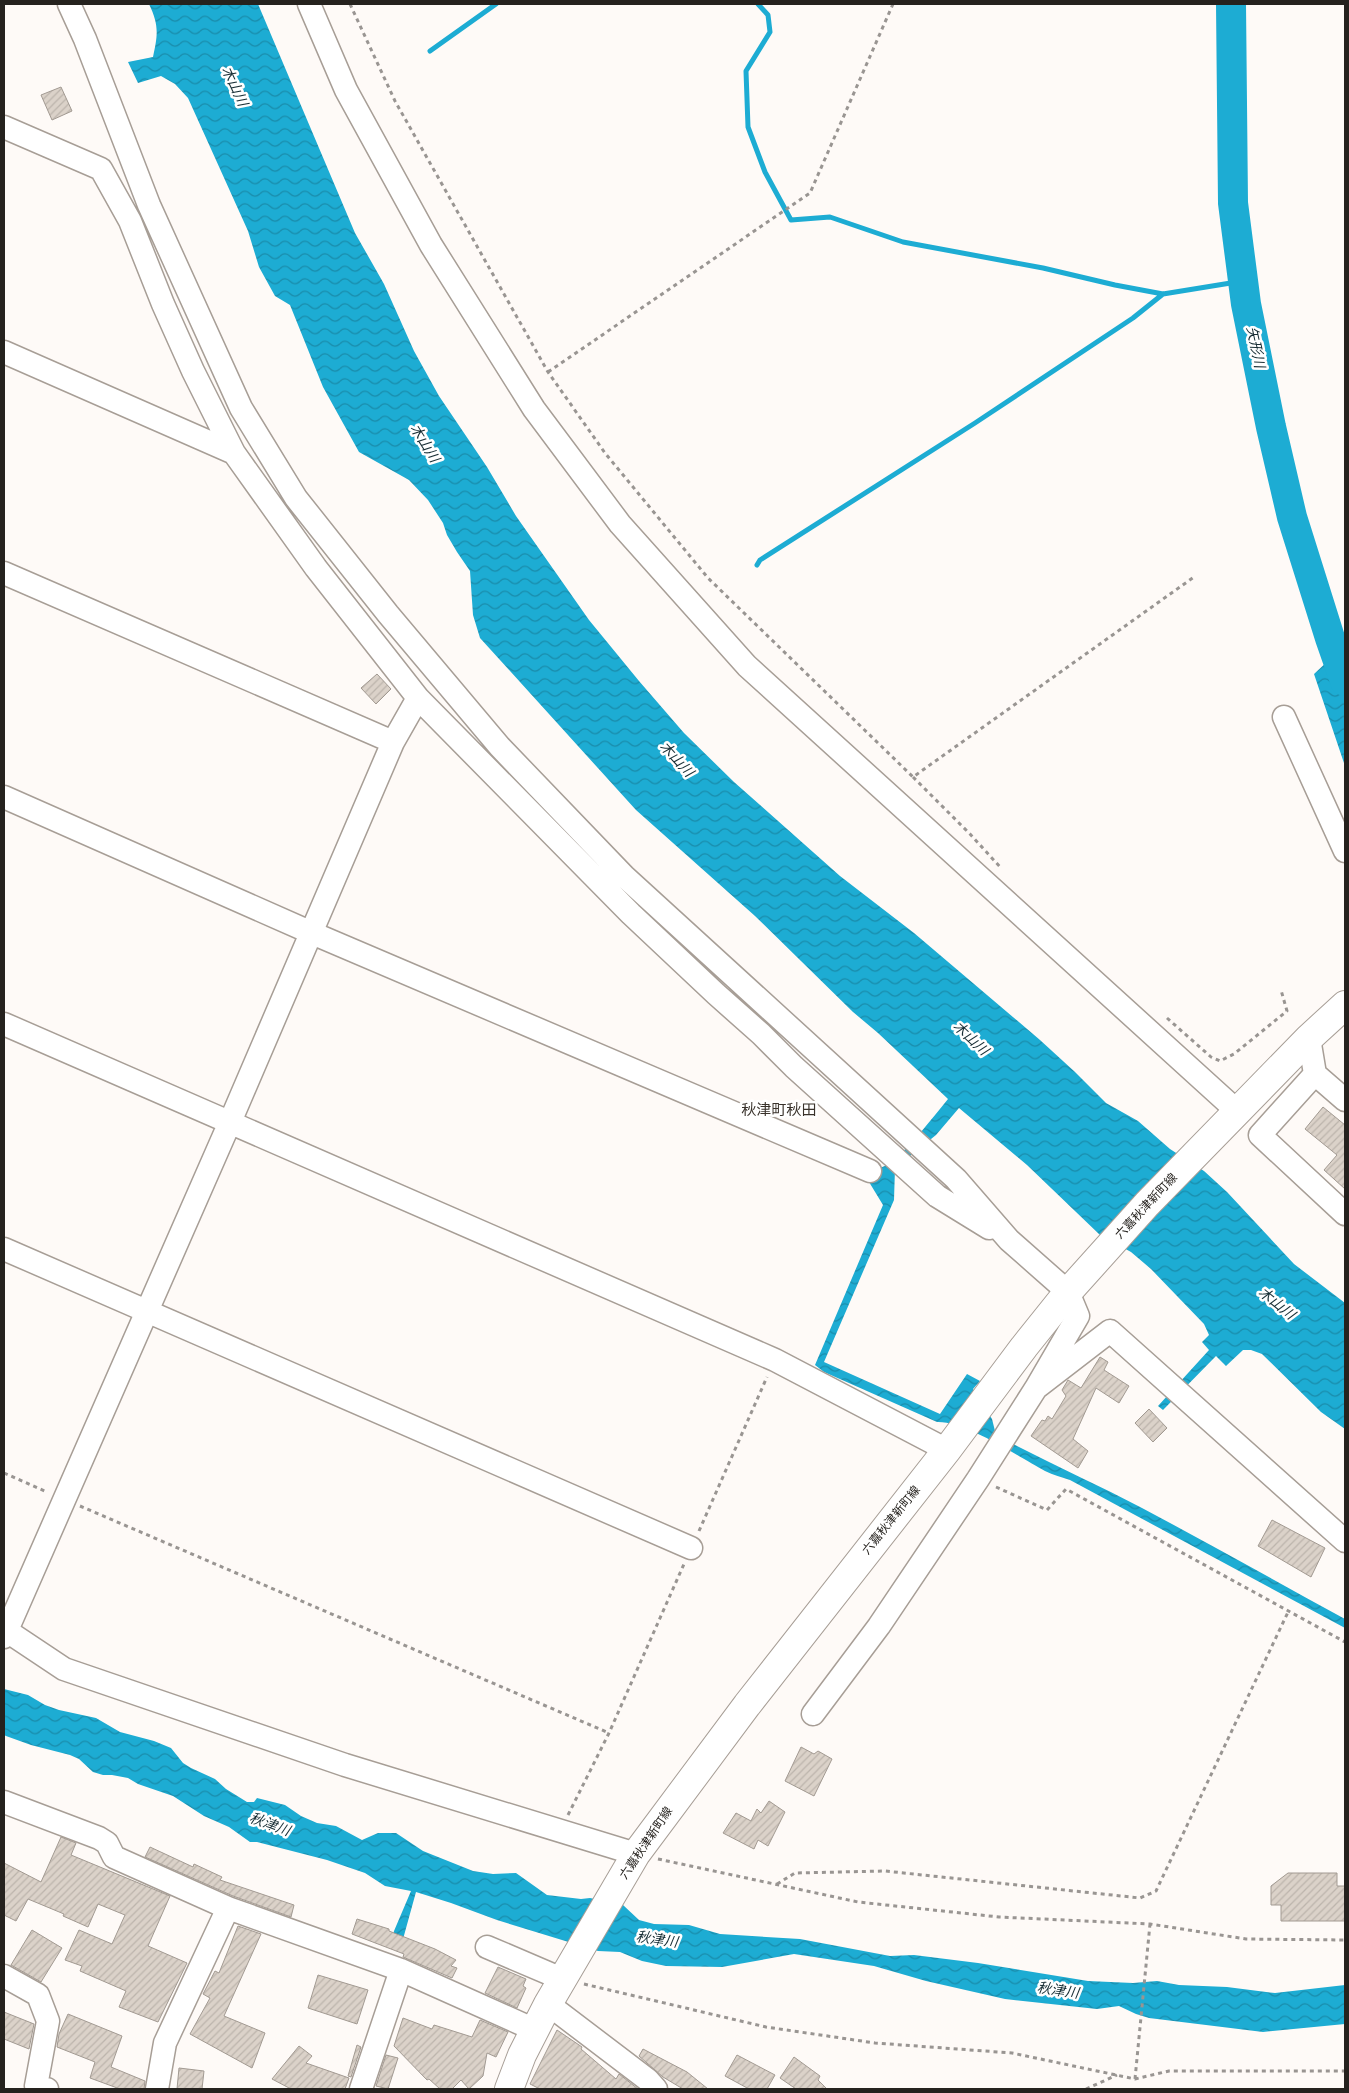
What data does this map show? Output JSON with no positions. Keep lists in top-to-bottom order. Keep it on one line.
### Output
{"streets":{"main road":["六嘉秋津新町線"]},"districts":["秋津町秋田"],"water":["木山川","矢形川","秋津川"]}
